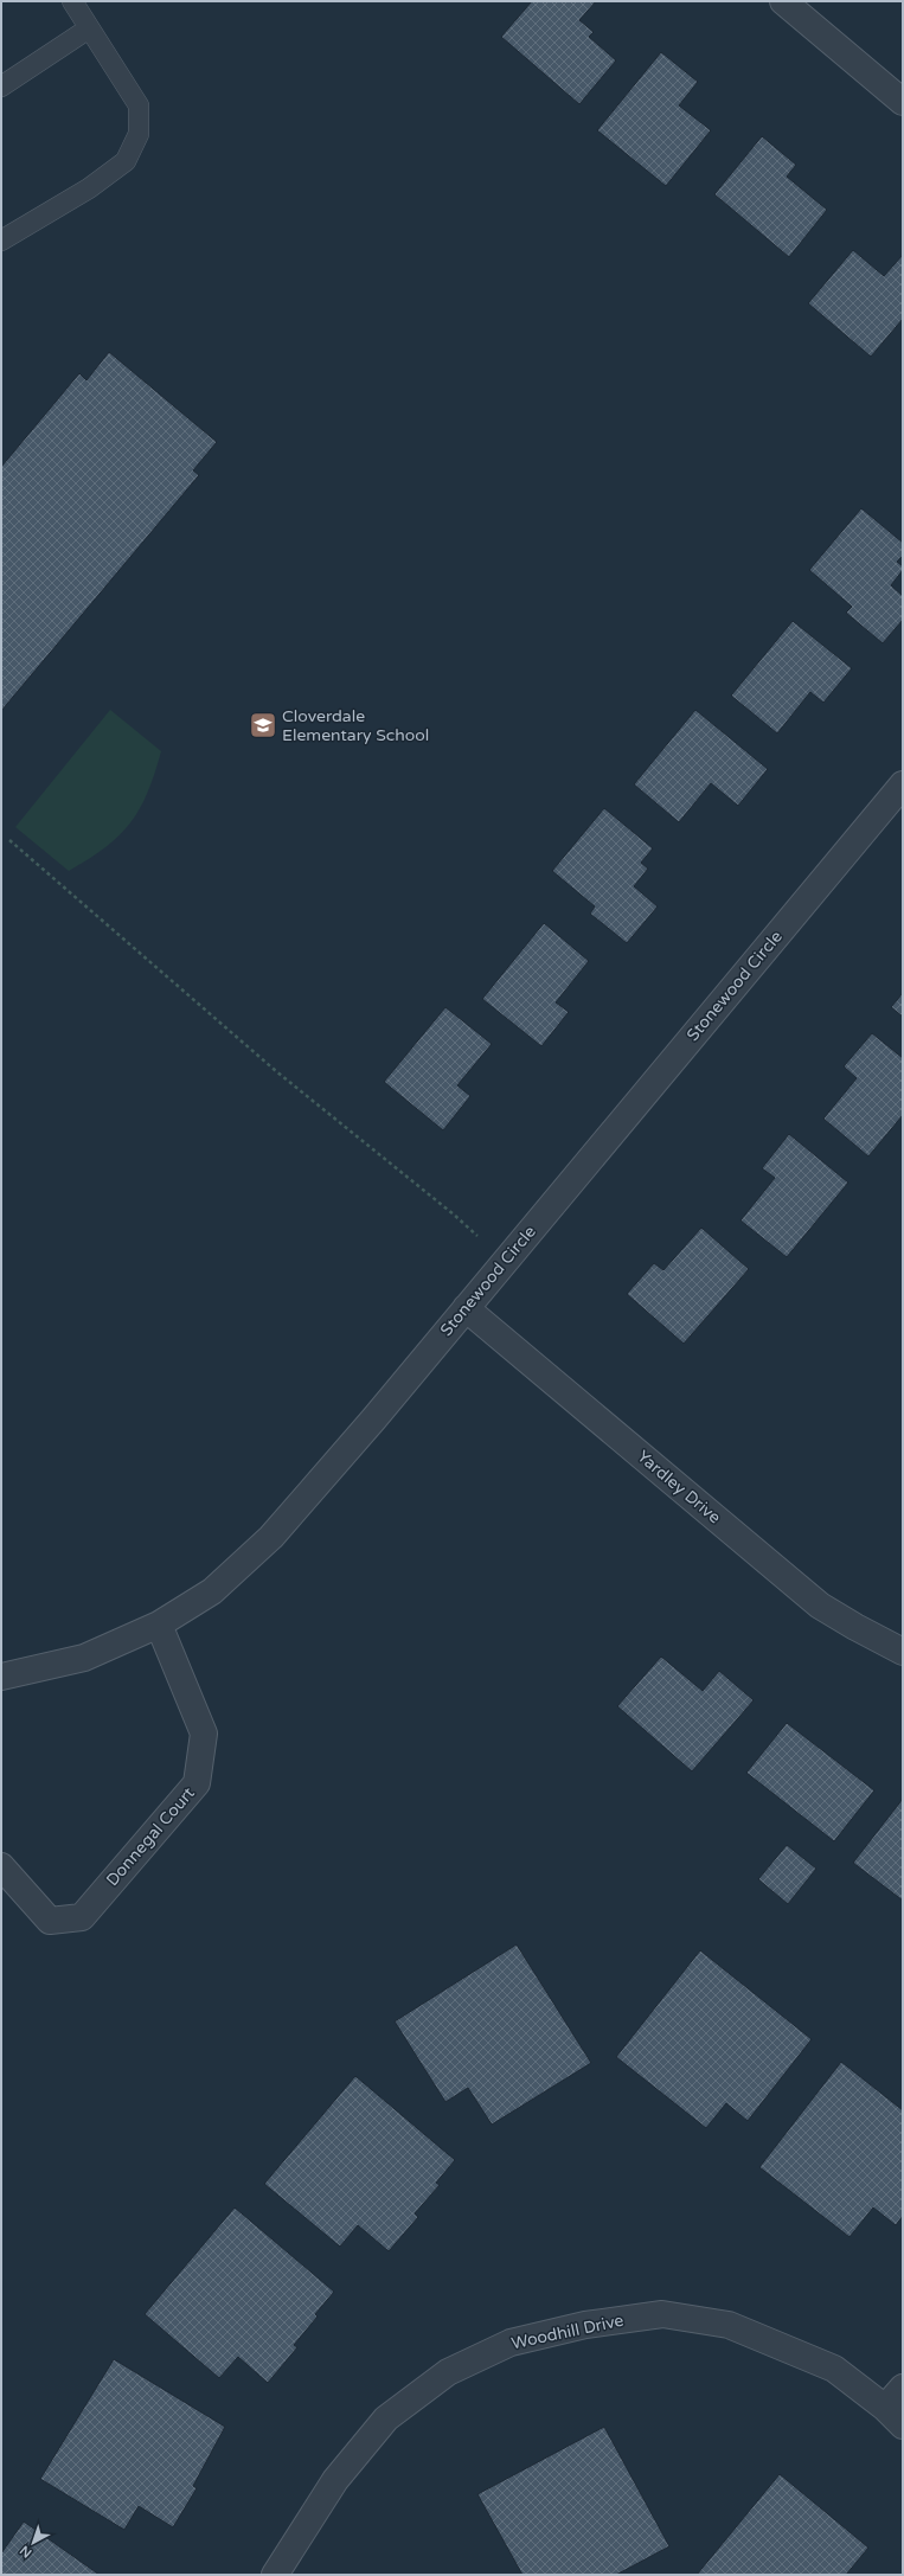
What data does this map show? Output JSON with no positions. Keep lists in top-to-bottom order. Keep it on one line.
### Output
{"streets":{"street":["Stonewood Circle","Yardley Drive","Donnegal Court","Woodhill Drive"]},"crossings":[["Stonewood Circle","Yardley Drive"],["Stonewood Circle","Donnegal Court"]],"places":{"school or university":["Cloverdale Elementary School"]},"north":"bottom left"}
